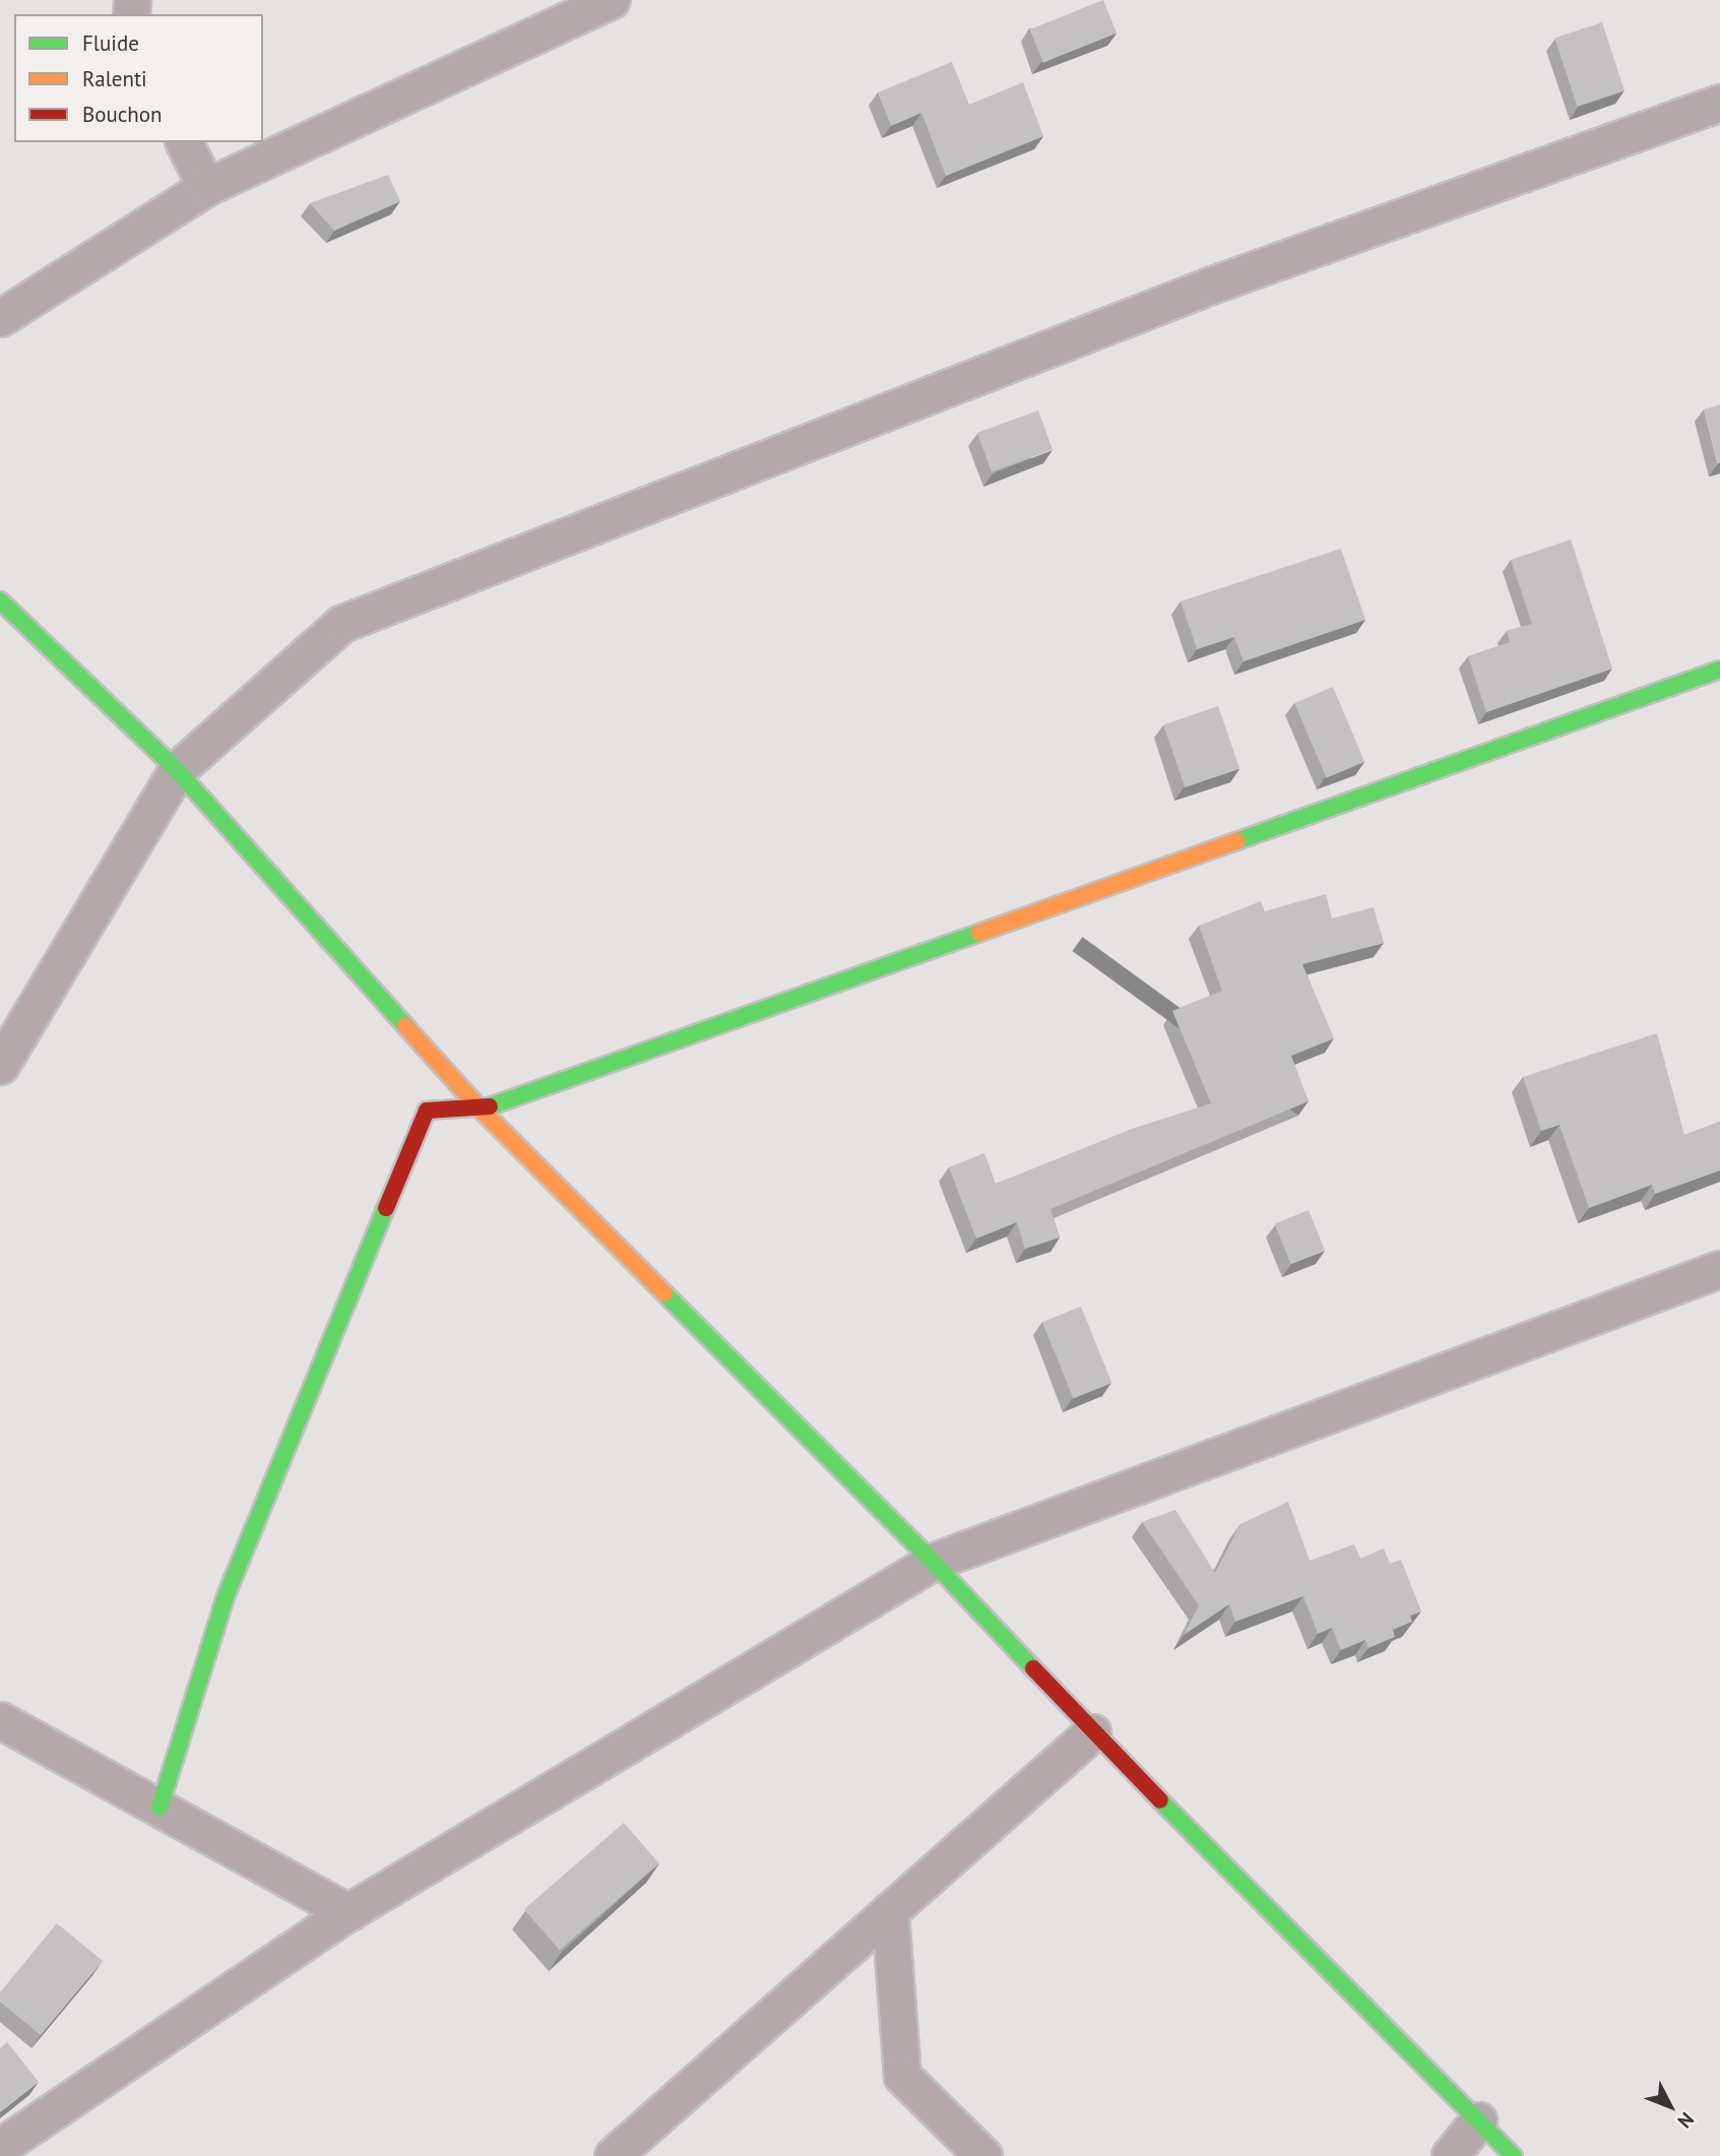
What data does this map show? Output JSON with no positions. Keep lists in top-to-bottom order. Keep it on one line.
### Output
{"legend":["Fluide","Ralenti","Bouchon"],"north":"bottom right"}
